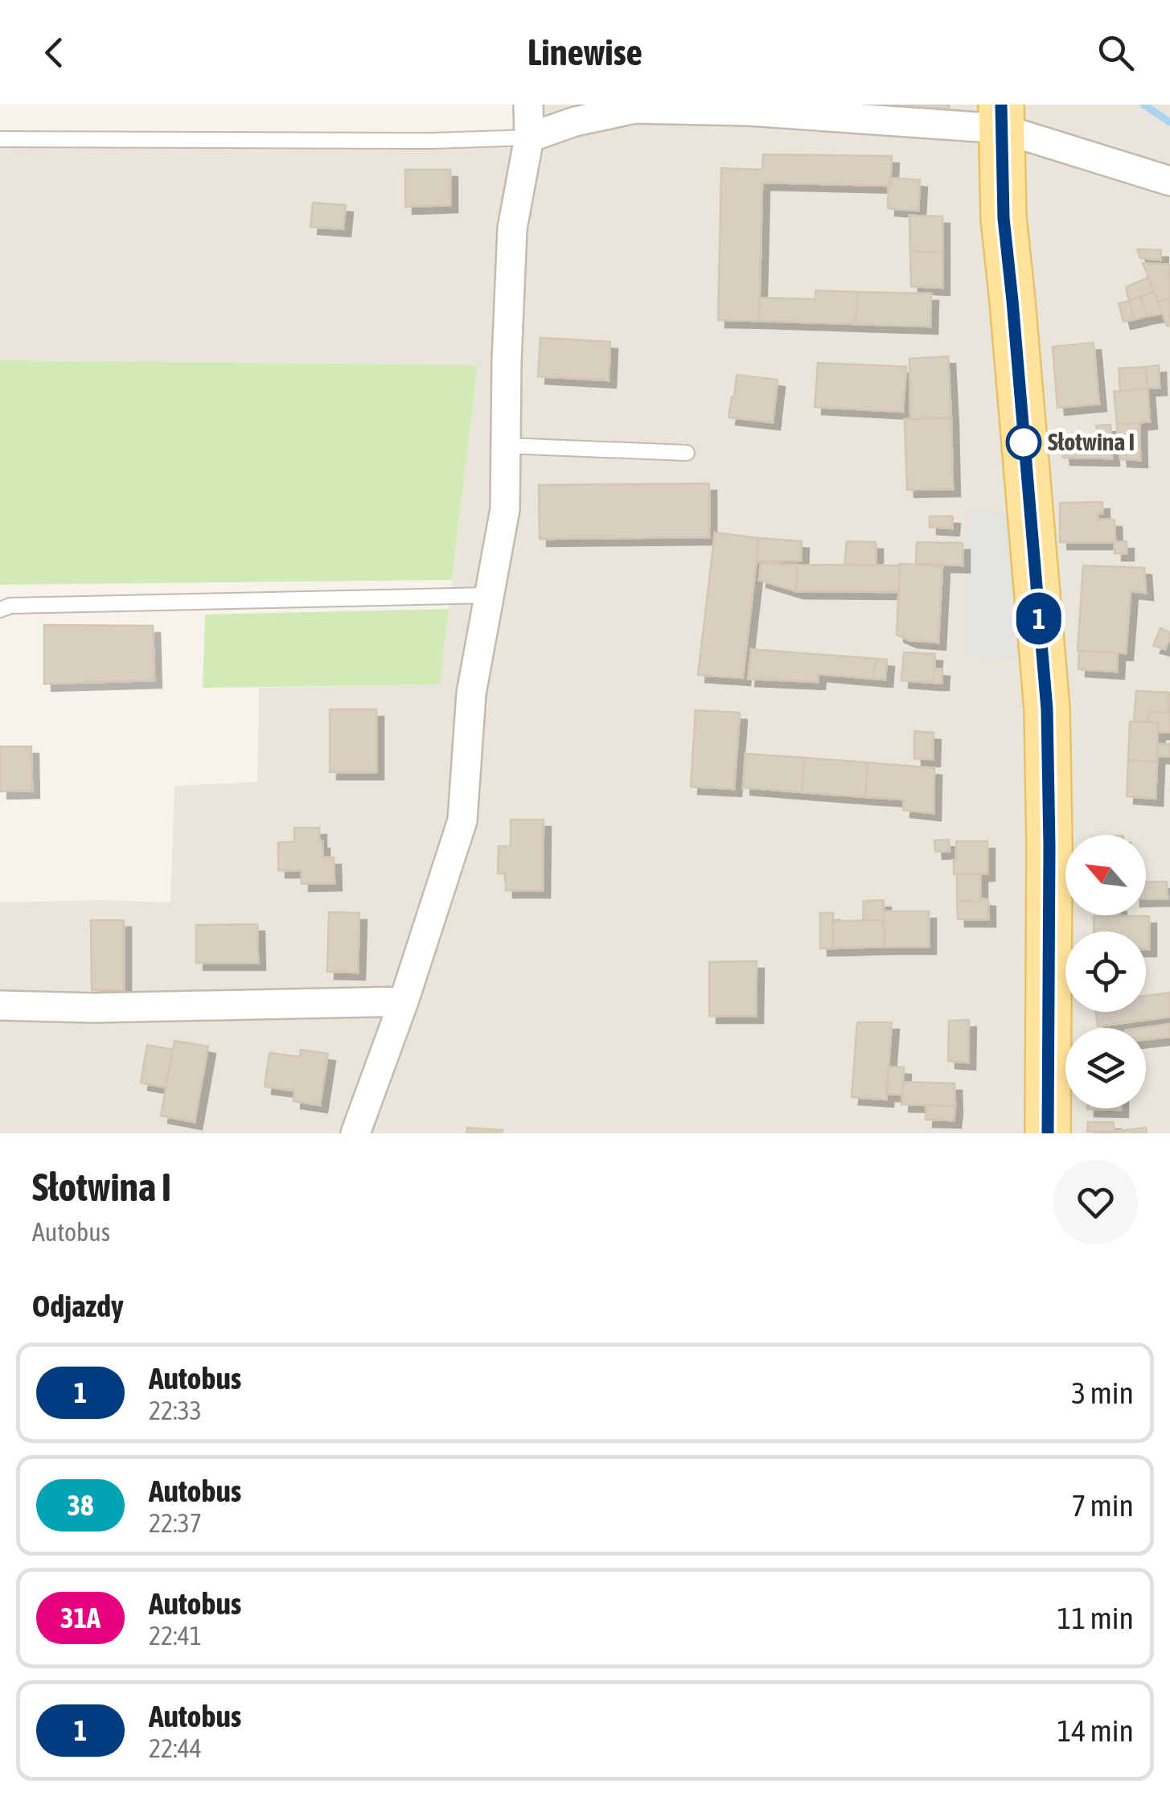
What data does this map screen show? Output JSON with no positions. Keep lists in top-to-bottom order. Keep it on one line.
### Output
{"places":["Słotwina I"],"lines":["bus line 1"],"north":"top left","page":{"header":"Linewise","on_map":"1","heading":[["Słotwina I","Autobus"],"Odjazdy"],"list":[{"mark":"1","name":"Autobus","note":"22:33","value":"3 min"},{"mark":"38","name":"Autobus","note":"22:37","value":"7 min"},{"mark":"31A","name":"Autobus","note":"22:41","value":"11 min"},{"mark":"1","name":"Autobus","note":"22:44","value":"14 min"}]}}
